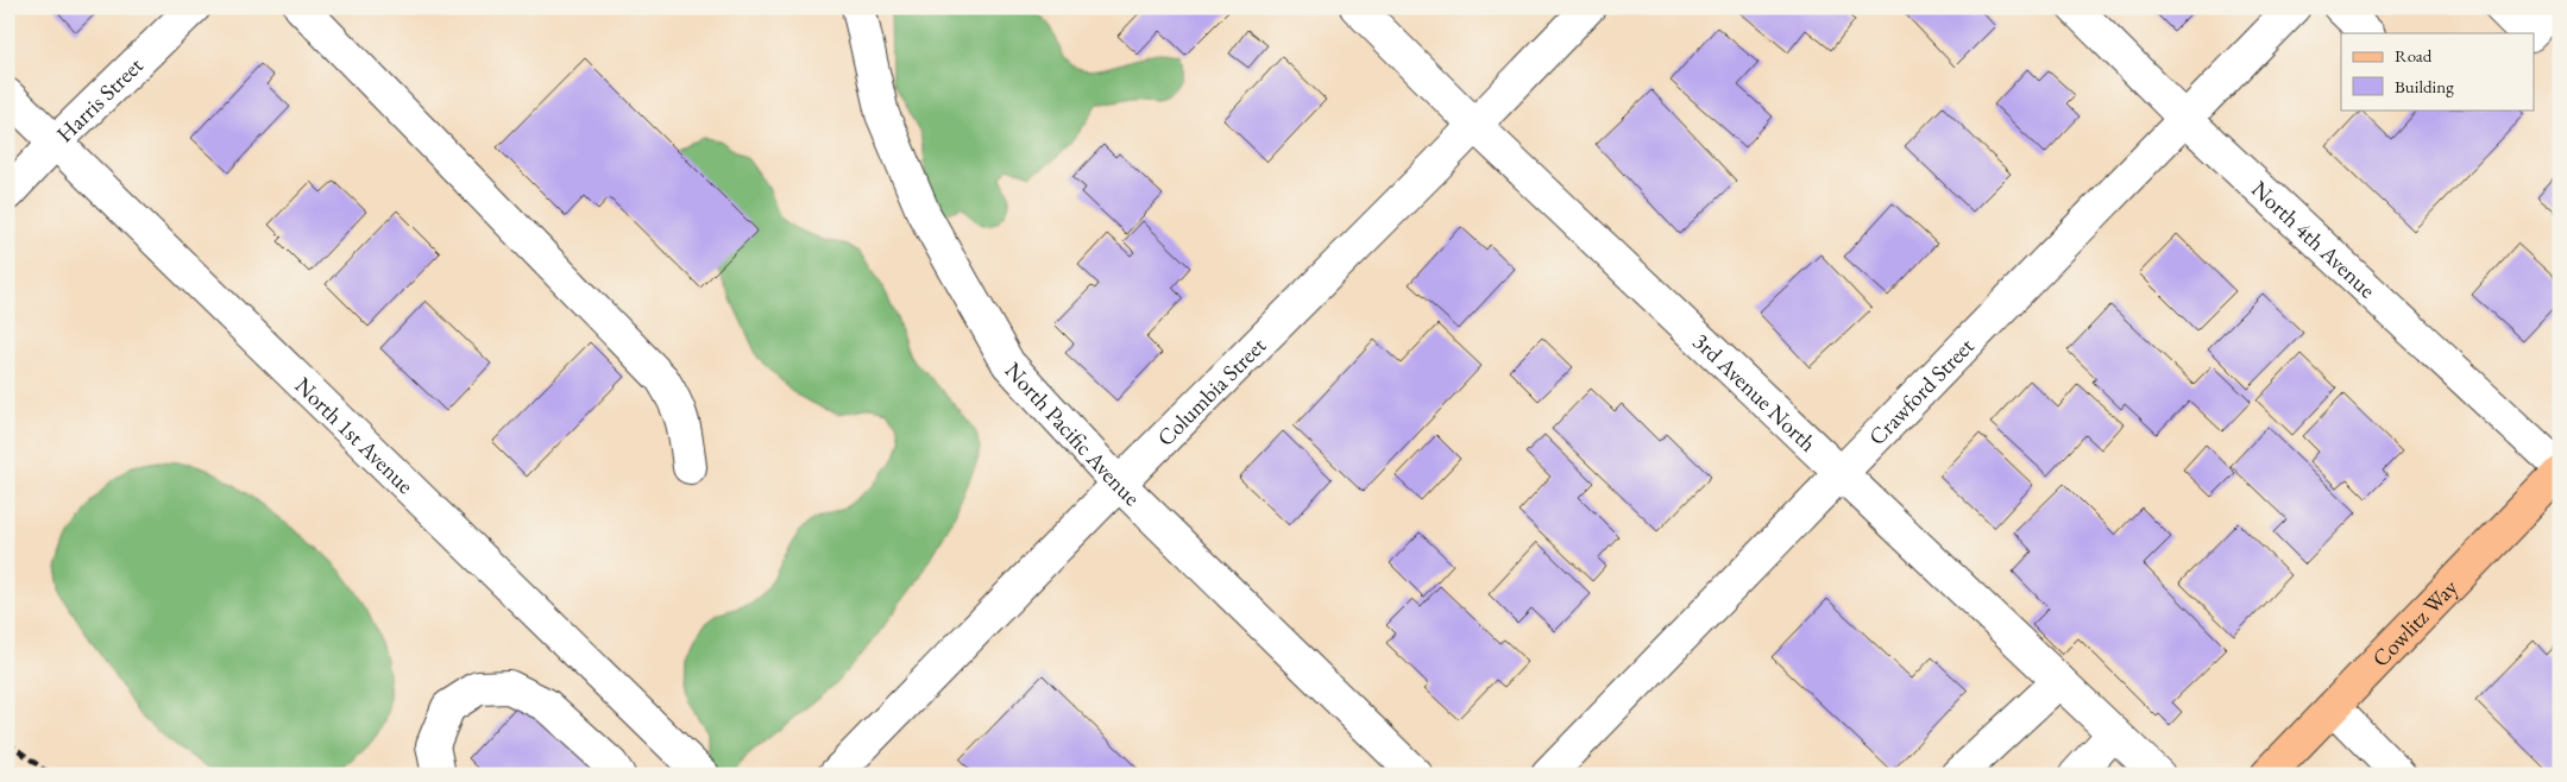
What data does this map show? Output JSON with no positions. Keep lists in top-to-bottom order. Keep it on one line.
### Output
{"streets":{"main road":["Cowlitz Way"],"street":["Harris Street","North 4th Avenue","Columbia Street","3rd Avenue North","Crawford Street","North Pacific Avenue","North 1st Avenue"]},"crossings":[["Harris Street","North 1st Avenue"],["North 4th Avenue","Crawford Street"],["North 4th Avenue","Cowlitz Way"],["Columbia Street","3rd Avenue North"],["Columbia Street","North Pacific Avenue"],["3rd Avenue North","Crawford Street"]],"legend":["Road","Building"]}
